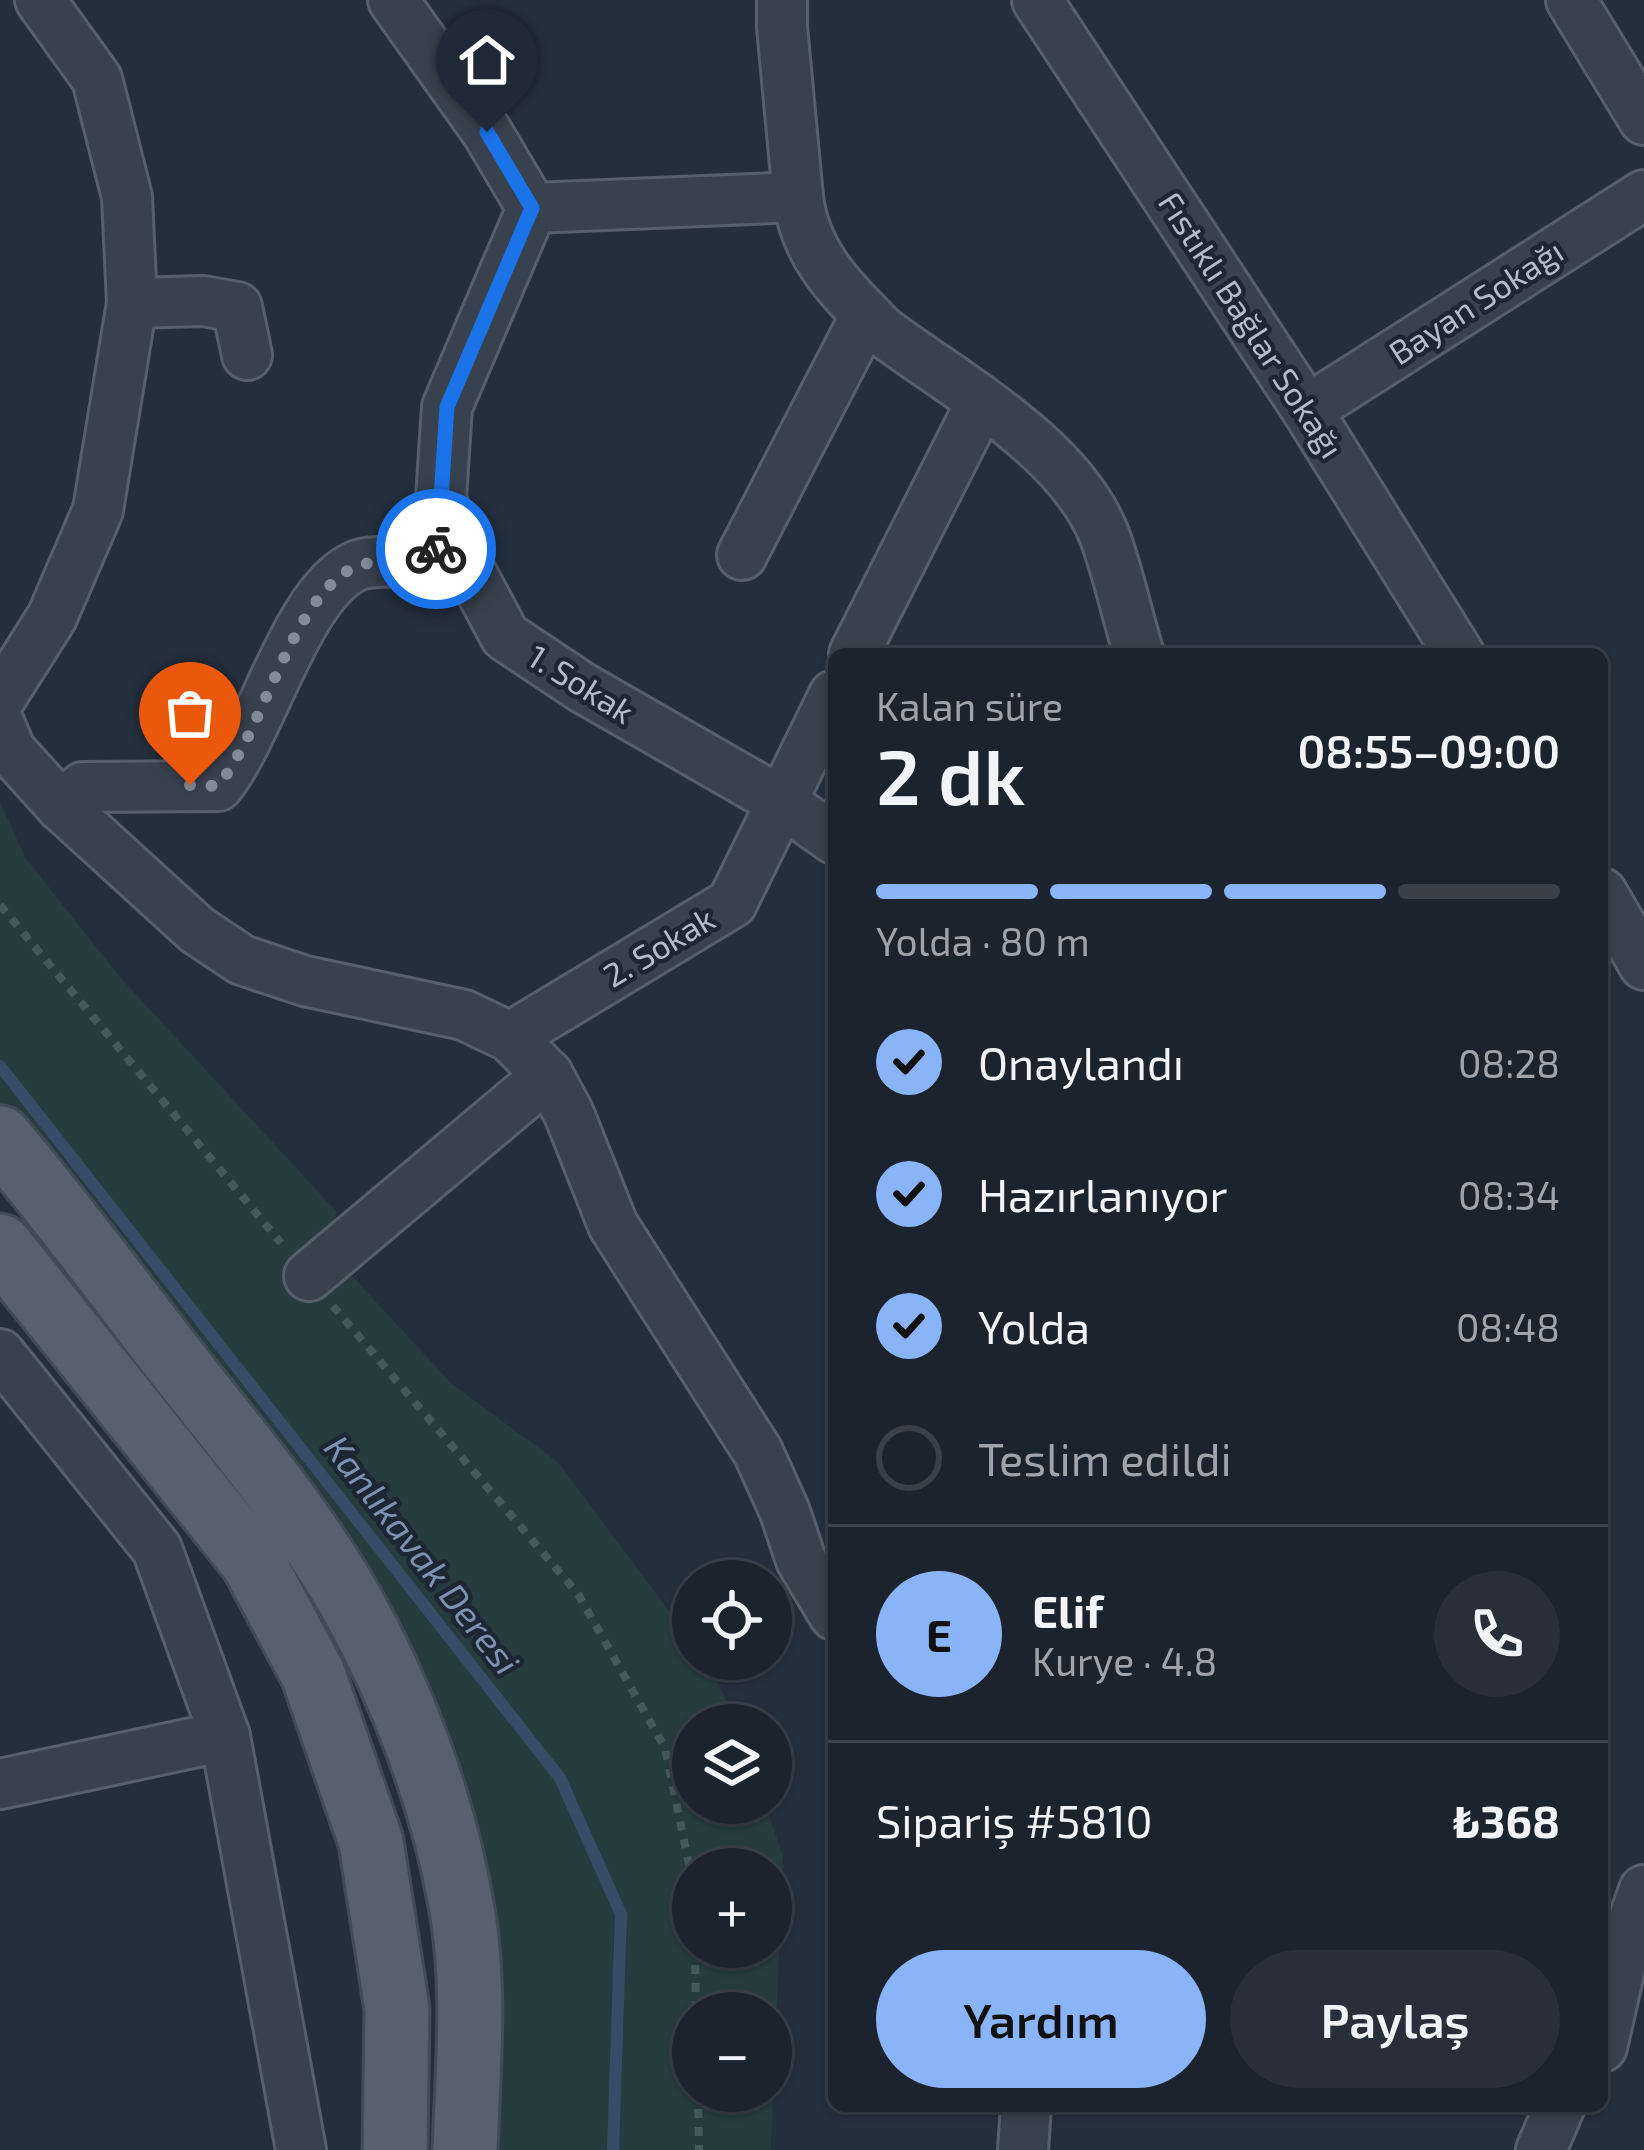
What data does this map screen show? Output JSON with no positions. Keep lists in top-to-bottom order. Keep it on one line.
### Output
{"streets":{"street":["Bayan Sokağı","Fıstıklı Bağlar Sokağı","1. Sokak","2. Sokak"]},"crossings":[["Bayan Sokağı","Fıstıklı Bağlar Sokağı"],["1. Sokak","2. Sokak"]],"water":["Kanlıkavak Deresi"],"page":{"heading":["2 dk","Kalan süre","08:55–09:00"],"panel":["Elif","Kurye · 4.8","Sipariş #5810","₺368"],"bar":"Yolda · 80 m","list":[["Onaylandı","08:28"],["Hazırlanıyor","08:34"],["Yolda","08:48"],"Teslim edildi"],"map_buttons":["+","−"],"round":"E","buttons":["Yardım","Paylaş"]}}
